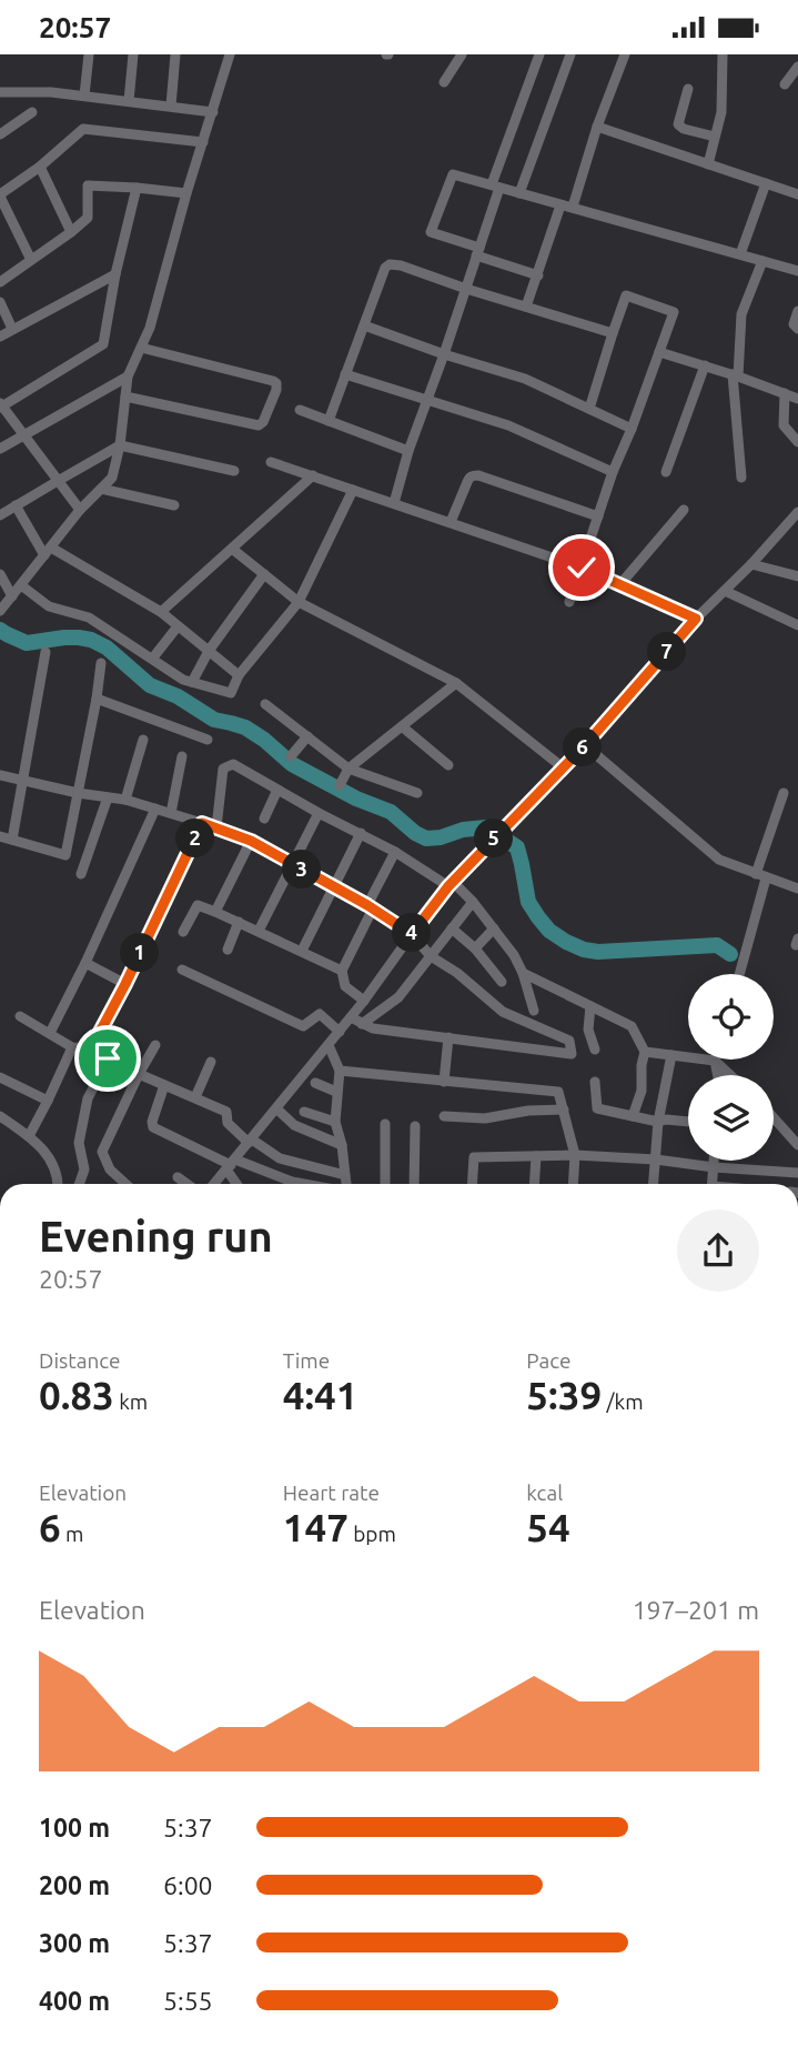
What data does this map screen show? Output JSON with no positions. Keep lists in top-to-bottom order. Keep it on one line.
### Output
{"page":{"status":"20:57","pins":["7","6","2","5","3","4","1"],"heading":["Evening run","20:57"],"stats":[["Distance","0.83 km"],["Time","4:41"],["Pace","5:39 /km"],["Elevation","6 m"],["Heart rate","147 bpm"],["kcal","54"]],"chart":["Elevation","197–201 m"],"list":[{"name":"100 m","note":"5:37"},{"name":"200 m","note":"6:00"},{"name":"300 m","note":"5:37"},{"name":"400 m","note":"5:55"}]}}
